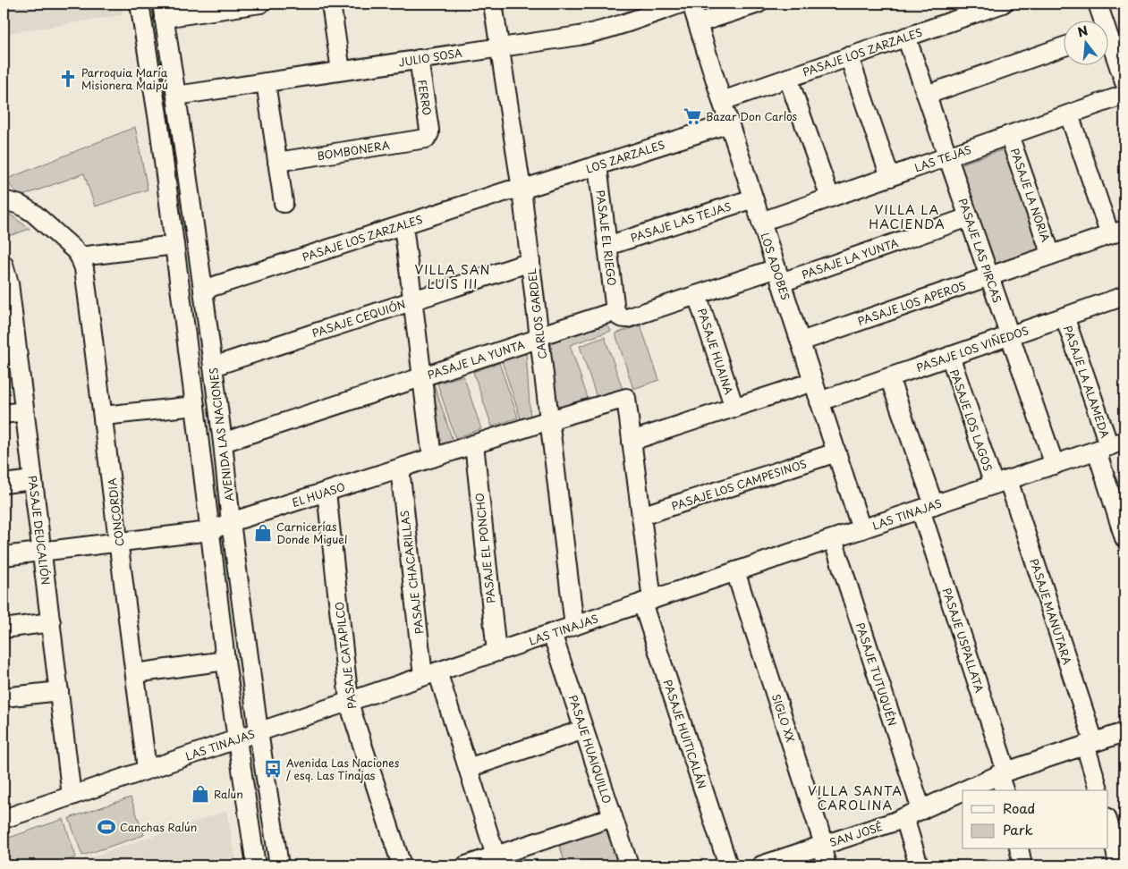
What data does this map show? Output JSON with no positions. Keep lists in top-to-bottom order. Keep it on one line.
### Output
{"streets":{"street":["PASAJE LOS ZARZALES","JULIO SOSA","FERRO","BOMBONERA","LOS ZARZALES","LAS TEJAS","PASAJE LA NORIA","PASAJE LAS TEJAS","PASAJE EL RIEGO","PASAJE LAS PIRCAS","PASAJE LA YUNTA","LOS ADOBES","PASAJE LOS APEROS","CARLOS GARDEL","PASAJE CEQUIÓN","PASAJE LOS VIÑEDOS","PASAJE HUAINA","PASAJE LA ALAMEDA","PASAJE LOS LAGOS","AVENIDA LAS NACIONES","PASAJE LOS CAMPESINOS","EL HUASO","CONCORDIA","LAS TINAJAS","PASAJE DEUCALIÓN","PASAJE EL PONCHO","PASAJE CHACARILLAS","PASAJE MANUTARA","PASAJE USPALLATA","PASAJE CATAPILCO","PASAJE TUTUQUÉN","SIGLO XX","PASAJE HUITICALÁN","PASAJE HUAIQUILLO","SAN JOSÉ"]},"crossings":[["PASAJE LOS ZARZALES","LOS ZARZALES"],["PASAJE LOS ZARZALES","PASAJE LAS PIRCAS"],["PASAJE LOS ZARZALES","LOS ADOBES"],["PASAJE LOS ZARZALES","CARLOS GARDEL"],["PASAJE LOS ZARZALES","AVENIDA LAS NACIONES"],["JULIO SOSA","FERRO"],["JULIO SOSA","CARLOS GARDEL"],["JULIO SOSA","AVENIDA LAS NACIONES"],["FERRO","BOMBONERA"],["LOS ZARZALES","PASAJE EL RIEGO"],["LOS ZARZALES","LOS ADOBES"],["LOS ZARZALES","CARLOS GARDEL"],["LAS TEJAS","PASAJE LA NORIA"],["LAS TEJAS","PASAJE LAS PIRCAS"],["LAS TEJAS","LOS ADOBES"],["PASAJE LA NORIA","PASAJE LOS APEROS"],["PASAJE LAS TEJAS","PASAJE EL RIEGO"],["PASAJE LAS TEJAS","LOS ADOBES"],["PASAJE EL RIEGO","PASAJE LA YUNTA"],["PASAJE LAS PIRCAS","PASAJE LA YUNTA"],["PASAJE LAS PIRCAS","PASAJE LOS APEROS"],["PASAJE LAS PIRCAS","PASAJE LOS VIÑEDOS"],["PASAJE LAS PIRCAS","LAS TINAJAS"],["PASAJE LA YUNTA","LOS ADOBES"],["PASAJE LA YUNTA","CARLOS GARDEL"],["PASAJE LA YUNTA","PASAJE HUAINA"],["PASAJE LA YUNTA","AVENIDA LAS NACIONES"],["LOS ADOBES","PASAJE LOS APEROS"],["LOS ADOBES","PASAJE LOS VIÑEDOS"],["LOS ADOBES","PASAJE LOS CAMPESINOS"],["LOS ADOBES","LAS TINAJAS"],["CARLOS GARDEL","PASAJE CEQUIÓN"],["CARLOS GARDEL","EL HUASO"],["CARLOS GARDEL","LAS TINAJAS"],["PASAJE CEQUIÓN","AVENIDA LAS NACIONES"],["PASAJE LOS VIÑEDOS","PASAJE LA ALAMEDA"],["PASAJE LOS VIÑEDOS","PASAJE LOS LAGOS"],["PASAJE LOS VIÑEDOS","PASAJE USPALLATA"],["PASAJE LA ALAMEDA","LAS TINAJAS"],["PASAJE LOS LAGOS","LAS TINAJAS"],["PASAJE LOS LAGOS","PASAJE MANUTARA"],["AVENIDA LAS NACIONES","EL HUASO"],["AVENIDA LAS NACIONES","LAS TINAJAS"],["PASAJE LOS CAMPESINOS","PASAJE HUITICALÁN"],["EL HUASO","CONCORDIA"],["EL HUASO","PASAJE DEUCALIÓN"],["EL HUASO","PASAJE EL PONCHO"],["EL HUASO","PASAJE CHACARILLAS"],["EL HUASO","PASAJE CATAPILCO"],["EL HUASO","PASAJE HUITICALÁN"],["CONCORDIA","LAS TINAJAS"],["LAS TINAJAS","PASAJE DEUCALIÓN"],["LAS TINAJAS","PASAJE EL PONCHO"],["LAS TINAJAS","PASAJE CHACARILLAS"],["LAS TINAJAS","PASAJE MANUTARA"],["LAS TINAJAS","PASAJE USPALLATA"],["LAS TINAJAS","PASAJE CATAPILCO"],["LAS TINAJAS","PASAJE TUTUQUÉN"],["LAS TINAJAS","SIGLO XX"],["LAS TINAJAS","PASAJE HUITICALÁN"],["LAS TINAJAS","PASAJE HUAIQUILLO"],["PASAJE MANUTARA","SAN JOSÉ"],["PASAJE USPALLATA","SAN JOSÉ"],["PASAJE TUTUQUÉN","SAN JOSÉ"],["SIGLO XX","SAN JOSÉ"]],"districts":["VILLA LA HACIENDA","VILLA SAN LUIS III","VILLA SANTA CAROLINA"],"places":{"church":["Parroquia María Misionera Maipú"],"supermarket":["Bazar Don Carlos"],"shop":["Carnicerías Donde Miguel","Ralun"],"bus stop":["Avenida Las Naciones / esq. Las Tinajas"],"sports":["Canchas Ralún"]},"legend":["Road","Park"],"north":"top"}
